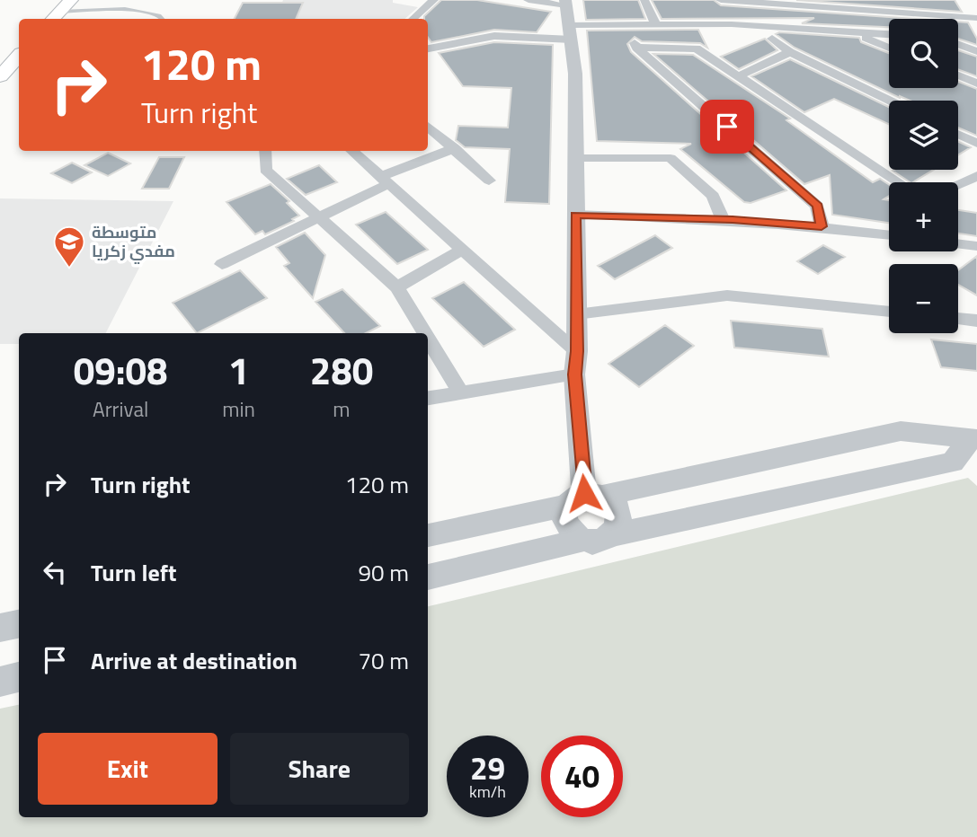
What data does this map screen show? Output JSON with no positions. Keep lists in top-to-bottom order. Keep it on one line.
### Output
{"places":{"school or university":["متوسطة مفدي زكريا"]},"page":{"map_buttons":["+","−"],"turn":["120 m","Turn right"],"eta":["09:08","Arrival","1","min","280","m"],"list":[{"name":"Turn right","value":"120 m"},{"name":"Turn left","value":"90 m"},{"name":"Arrive at destination","value":"70 m"}],"buttons":["Exit","Share"],"speed":"29 km/h","limit":"40"}}
